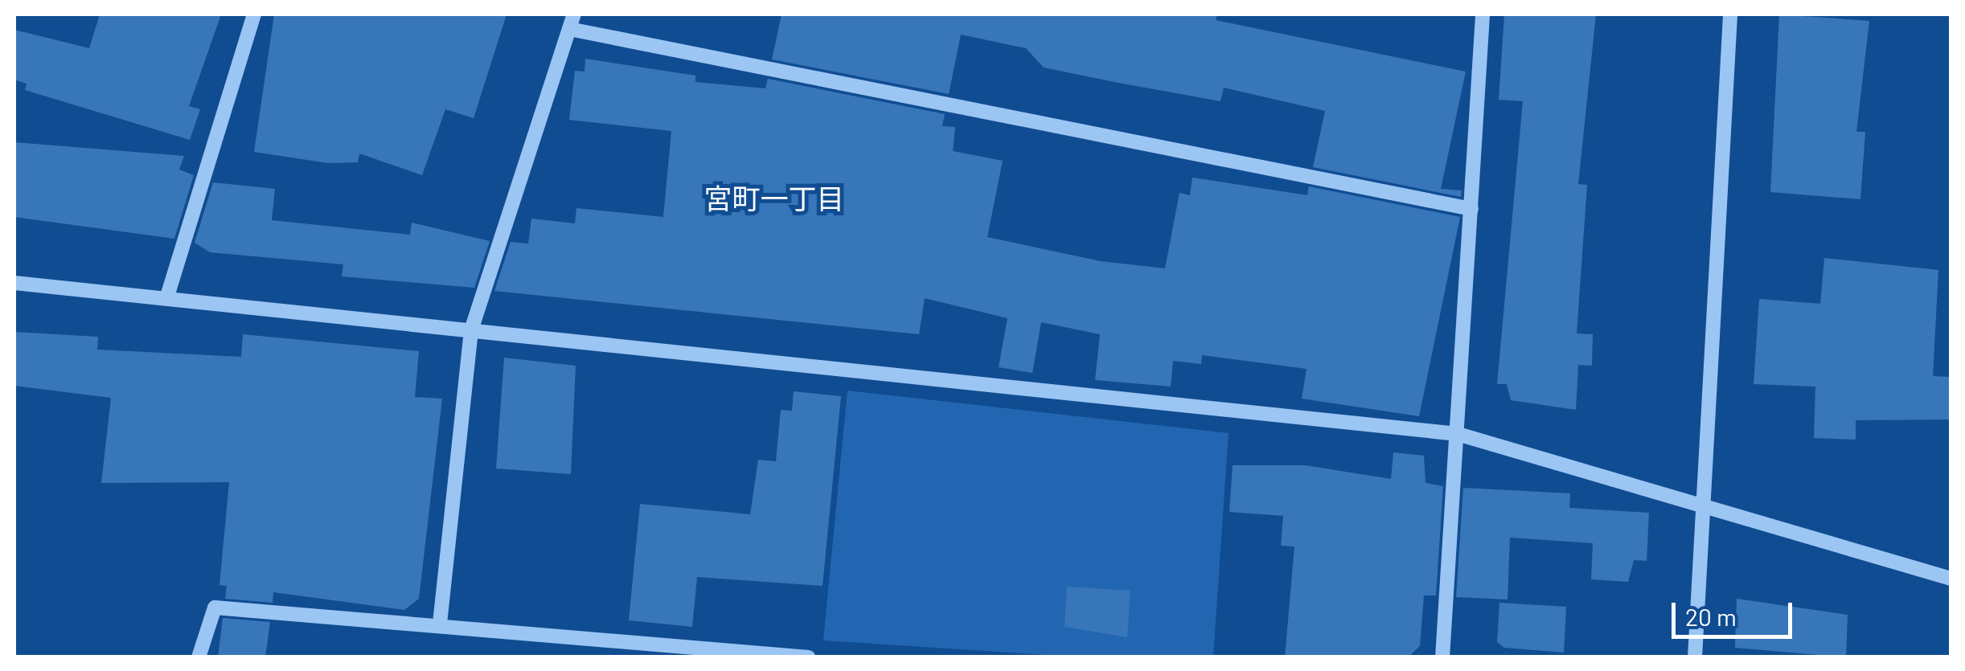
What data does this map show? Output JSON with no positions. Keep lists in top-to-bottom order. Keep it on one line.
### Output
{"districts":["宮町一丁目"],"scale_bar":"20 m"}
